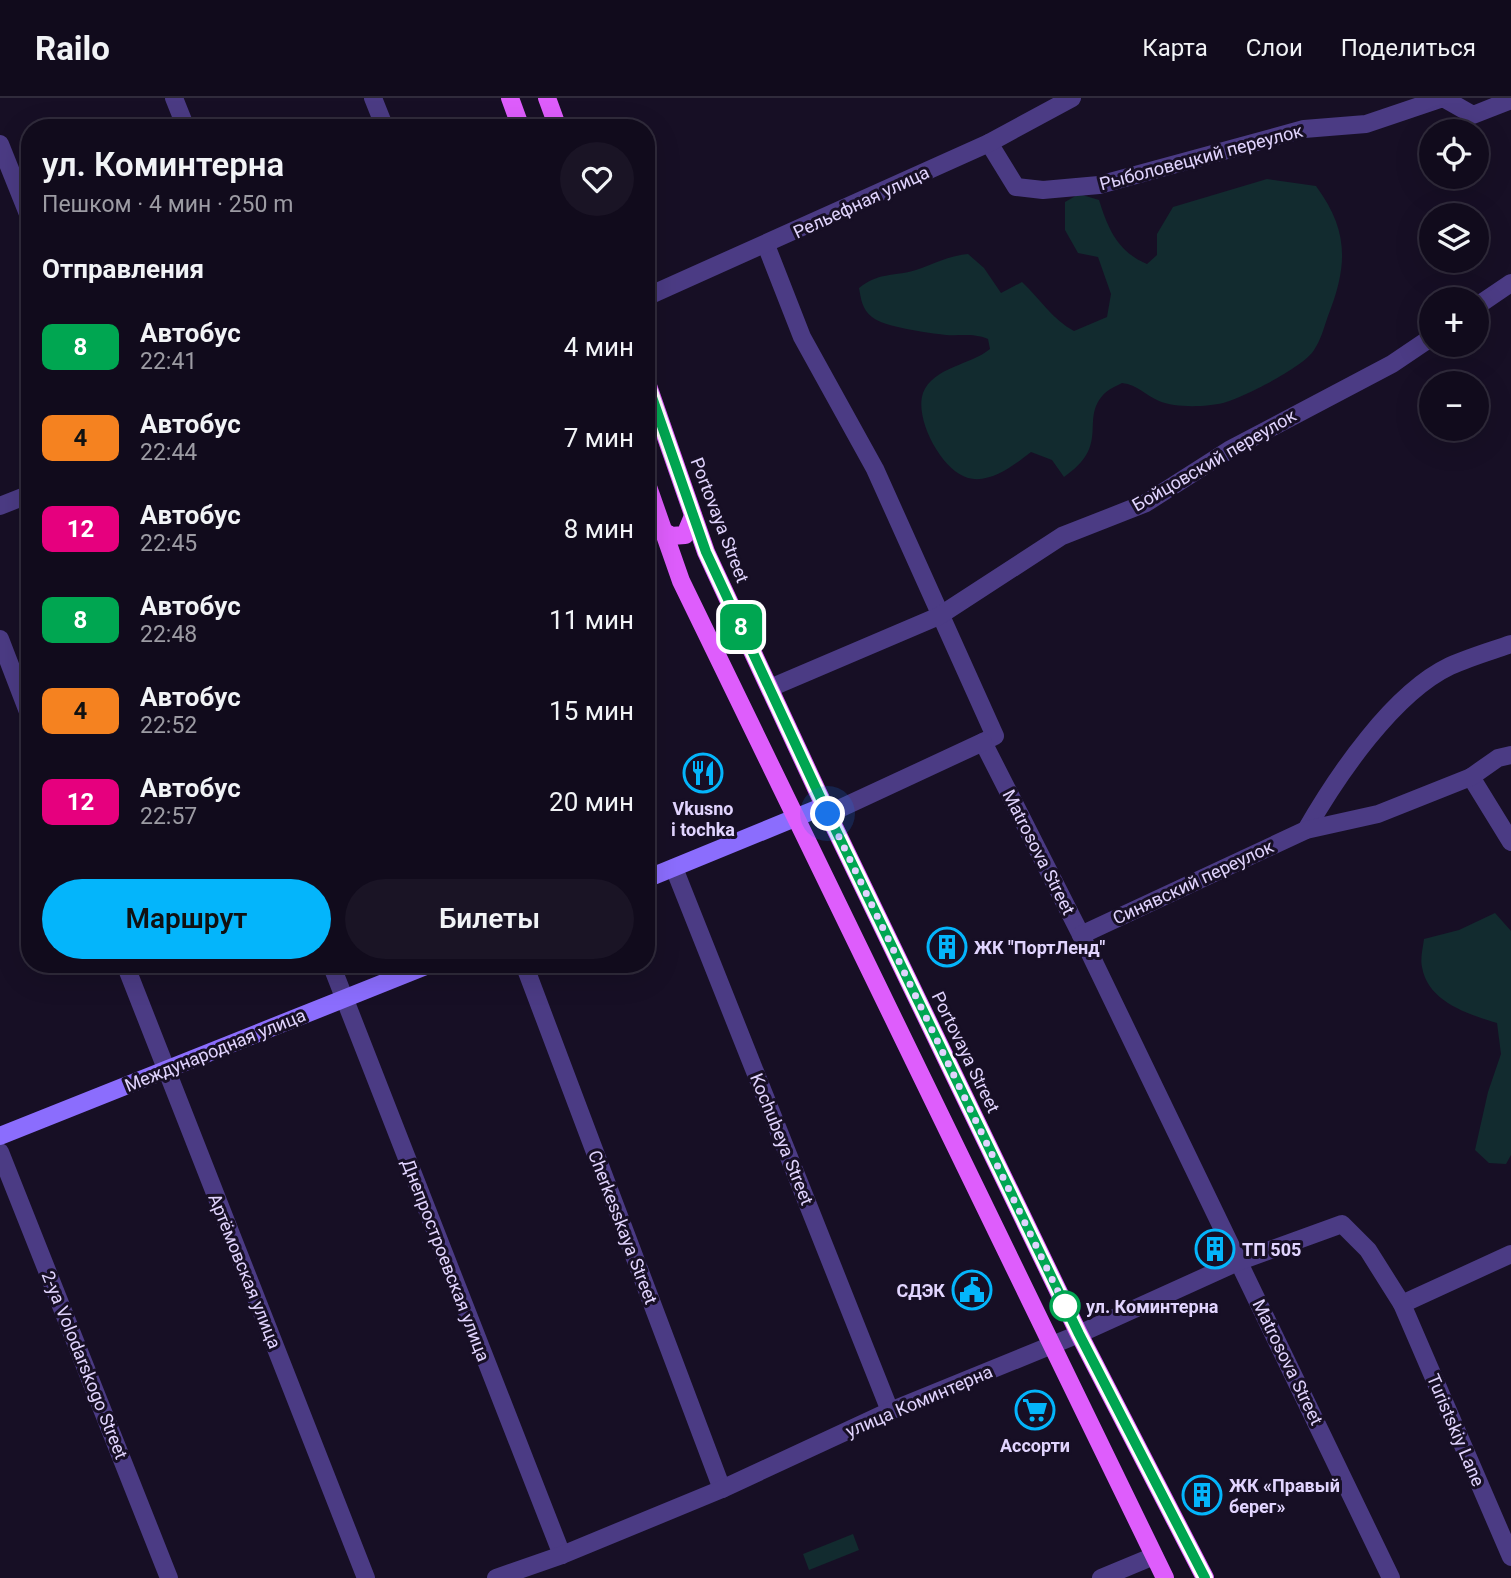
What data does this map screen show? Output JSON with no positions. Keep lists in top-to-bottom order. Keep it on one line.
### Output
{"streets":{"main road":["Portovaya Street","Международная улица"],"street":["Рыболовецкий переулок","Рельефная улица","Бойцовский переулок","Matrosova Street","Синявский переулок","Kochubeya Street","Cherkesskaya Street","Днепростроевская улица","Артёмовская улица","2-ya Volodarskogo Street","улица Коминтерна","Turistskiy Lane"]},"crossings":[["Рыболовецкий переулок","Рельефная улица"],["Бойцовский переулок","Portovaya Street"],["Portovaya Street","улица Коминтерна"],["Matrosova Street","Синявский переулок"],["Matrosova Street","улица Коминтерна"],["Международная улица","Днепростроевская улица"],["Международная улица","Артёмовская улица"],["Kochubeya Street","улица Коминтерна"],["Cherkesskaya Street","улица Коминтерна"],["Днепростроевская улица","улица Коминтерна"],["улица Коминтерна","Turistskiy Lane"]],"places":{"restaurant":["Vkusno i tochka"],"building":["ЖК \"ПортЛенд\"","ТП 505","ЖК «Правый берег»"],"public building":["СДЭК"],"other":["ул. Коминтерна"],"supermarket":["Ассорти"]},"lines":["bus line 8"],"page":{"header":"Railo","nav":["Карта","Слои","Поделиться"],"on_map":"8","map_buttons":["+","−"],"heading":[["ул. Коминтерна","Пешком · 4 мин · 250 m"],"Отправления"],"list":[{"mark":"8","name":"Автобус","note":"22:41","value":"4 мин"},{"mark":"4","name":"Автобус","note":"22:44","value":"7 мин"},{"mark":"12","name":"Автобус","note":"22:45","value":"8 мин"},{"mark":"8","name":"Автобус","note":"22:48","value":"11 мин"},{"mark":"4","name":"Автобус","note":"22:52","value":"15 мин"},{"mark":"12","name":"Автобус","note":"22:57","value":"20 мин"}],"buttons":["Маршрут","Билеты"]}}
